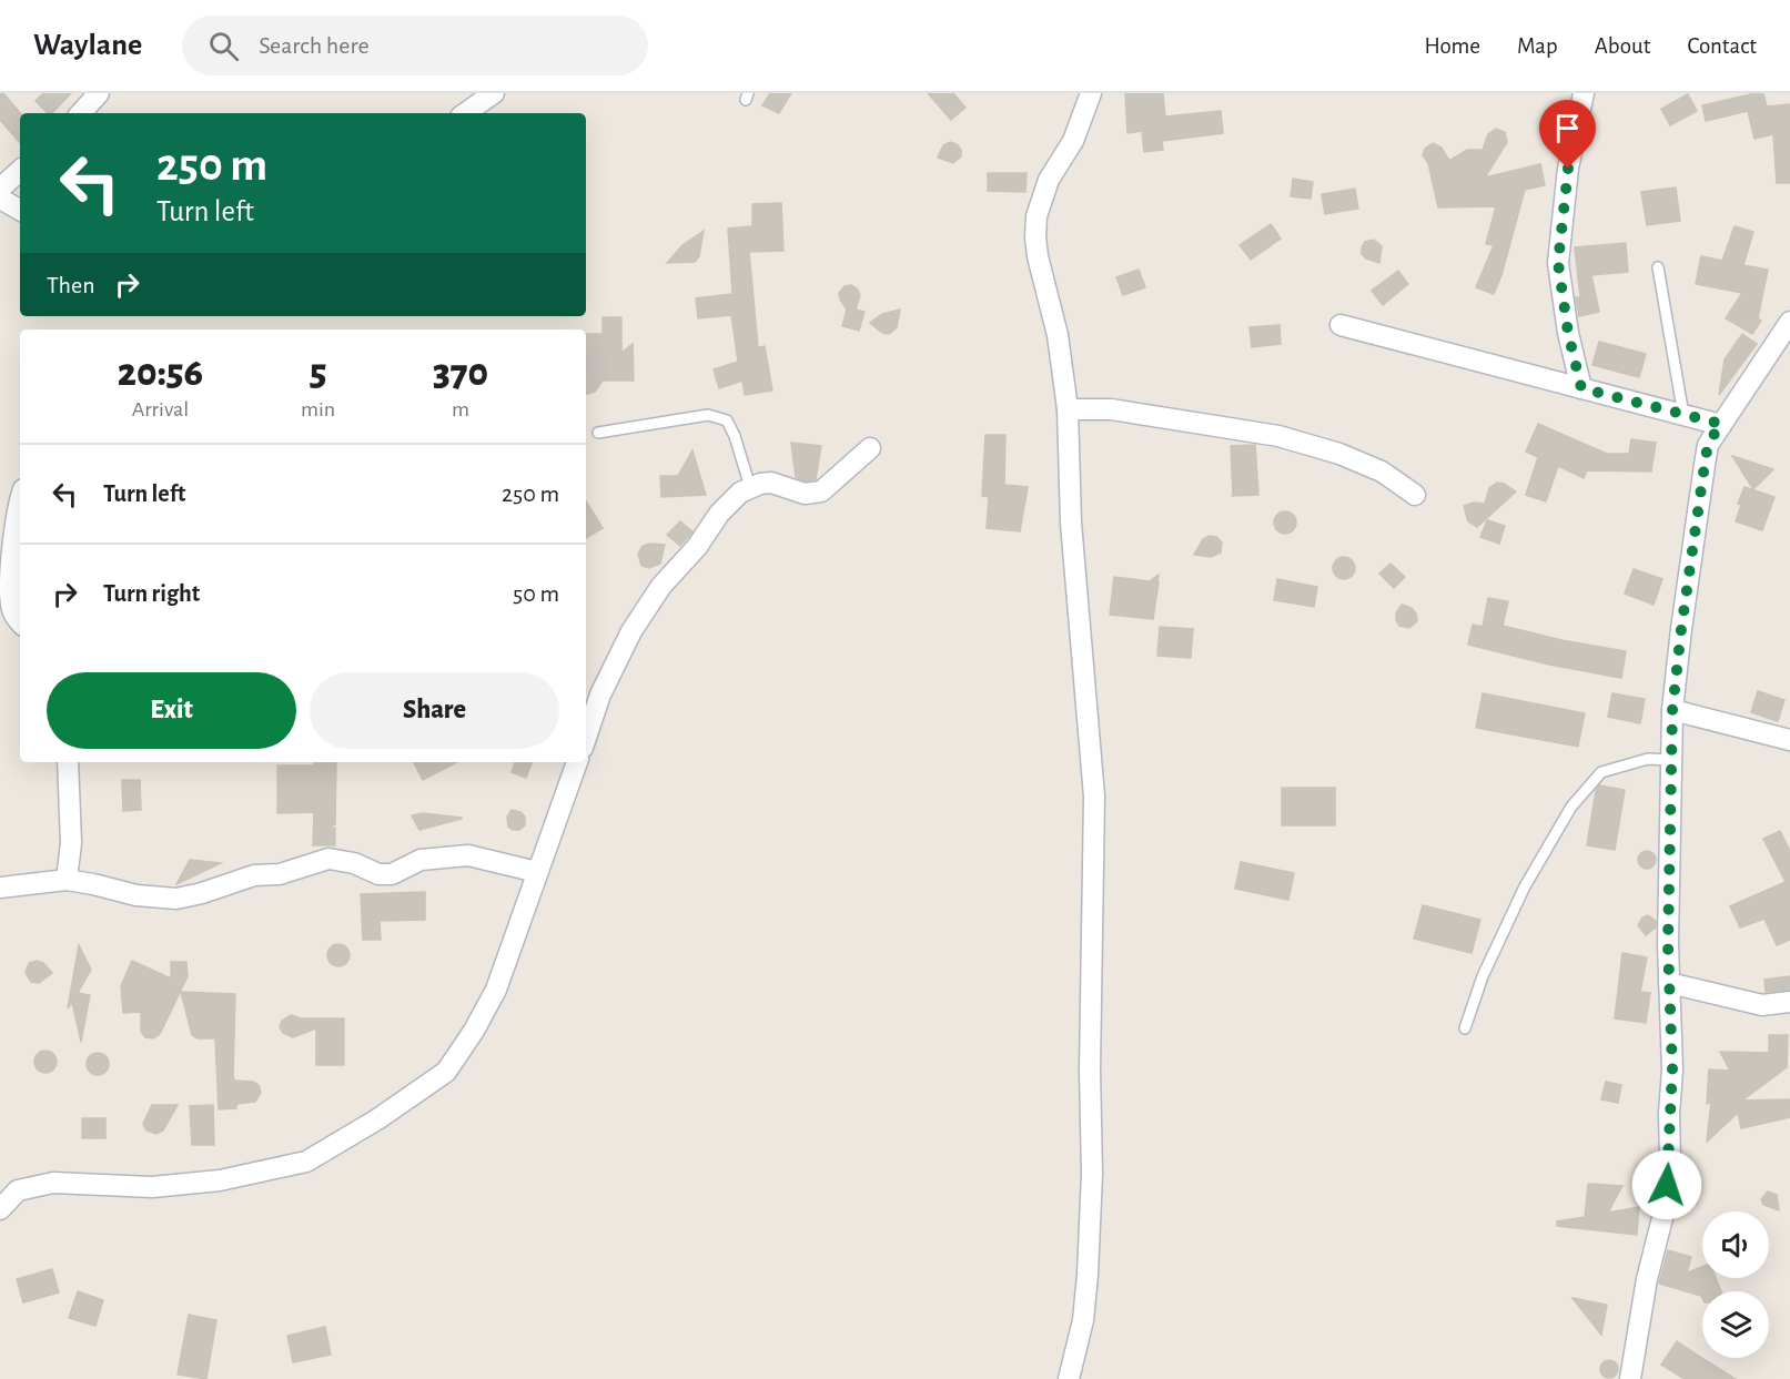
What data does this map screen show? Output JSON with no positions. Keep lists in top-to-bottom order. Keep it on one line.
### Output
{"page":{"header":"Waylane","search":"Search here","nav":["Home","Map","About","Contact"],"turn":["250 m","Turn left"],"then":"Then","eta":["20:56","Arrival","5","min","370","m"],"list":[{"name":"Turn left","value":"250 m"},{"name":"Turn right","value":"50 m"}],"buttons":["Exit","Share"]}}
